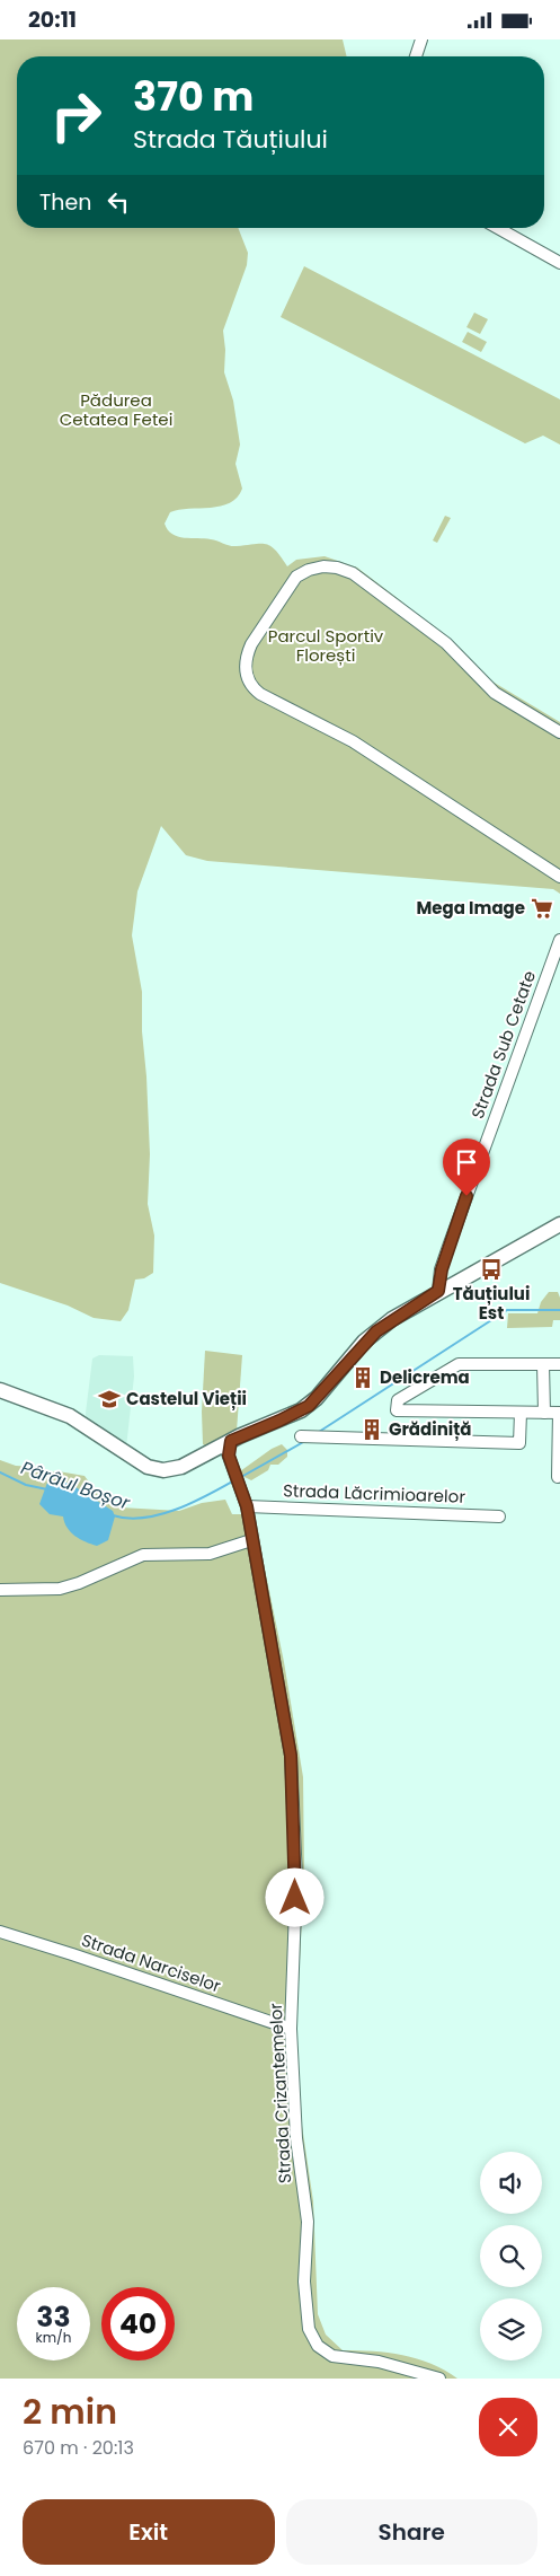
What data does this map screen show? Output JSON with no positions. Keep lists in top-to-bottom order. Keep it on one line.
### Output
{"streets":{"street":["Strada Sub Cetate","Strada Lăcrimioarelor","Strada Narciselor","Strada Crizantemelor"]},"crossings":[["Strada Lăcrimioarelor","Strada Crizantemelor"],["Strada Narciselor","Strada Crizantemelor"]],"water":["Pârâul Boșor"],"parks":["Pădurea Cetatea Fetei","Parcul Sportiv Florești"],"places":{"supermarket":["Mega Image"],"bus stop":["Tăuțiului Est"],"building":["Delicrema","Grădiniță"],"school or university":["Castelul Vieții"]},"page":{"status":"20:11","turn":["370 m","Strada Tăuțiului"],"then":"Then","speed":"33 km/h","limit":"40","heading":["2 min","670 m · 20:13"],"buttons":["Exit","Share"]}}
